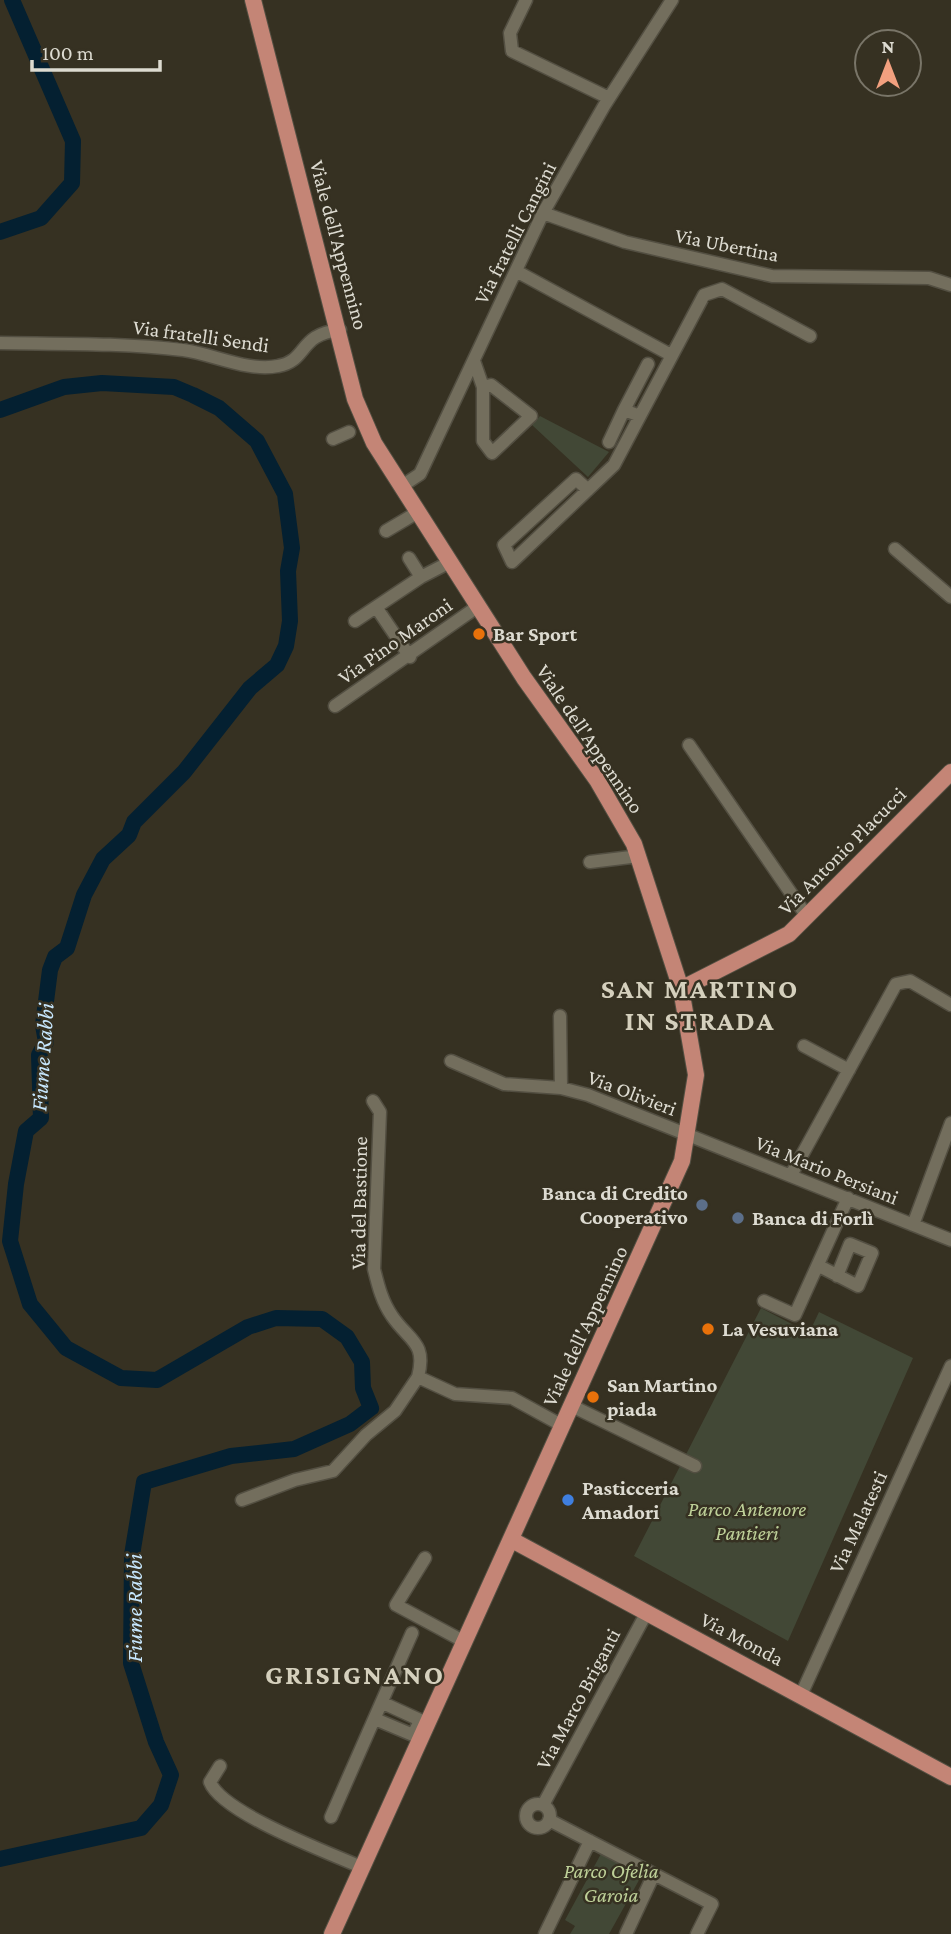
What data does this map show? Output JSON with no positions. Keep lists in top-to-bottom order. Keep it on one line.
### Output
{"streets":{"main road":["Viale dell'Appennino","Via Antonio Placucci","Via Monda"],"street":["Via fratelli Cangini","Via Ubertina","Via fratelli Sendi","Via Pino Maroni","Via Olivieri","Via Mario Persiani","Via del Bastione","Via Malatesti","Via Marco Briganti"]},"crossings":[["Via fratelli Cangini","Viale dell'Appennino"],["Via fratelli Cangini","Via Ubertina"],["Viale dell'Appennino","Via fratelli Sendi"],["Viale dell'Appennino","Via Pino Maroni"],["Viale dell'Appennino","Via Antonio Placucci"],["Viale dell'Appennino","Via Olivieri"],["Viale dell'Appennino","Via Mario Persiani"],["Viale dell'Appennino","Via Monda"],["Via Olivieri","Via Mario Persiani"],["Via Malatesti","Via Monda"],["Via Monda","Via Marco Briganti"]],"districts":["SAN MARTINO IN STRADA","GRISIGNANO"],"water":["Fiume Rabbi"],"parks":["Parco Antenore Pantieri","Parco Ofelia Garoia"],"places":["Bar Sport","Banca di Credito Cooperativo","Banca di Forlì","La Vesuviana","San Martino piada","Pasticceria Amadori"],"scale_bar":"100 m","north":"top"}
